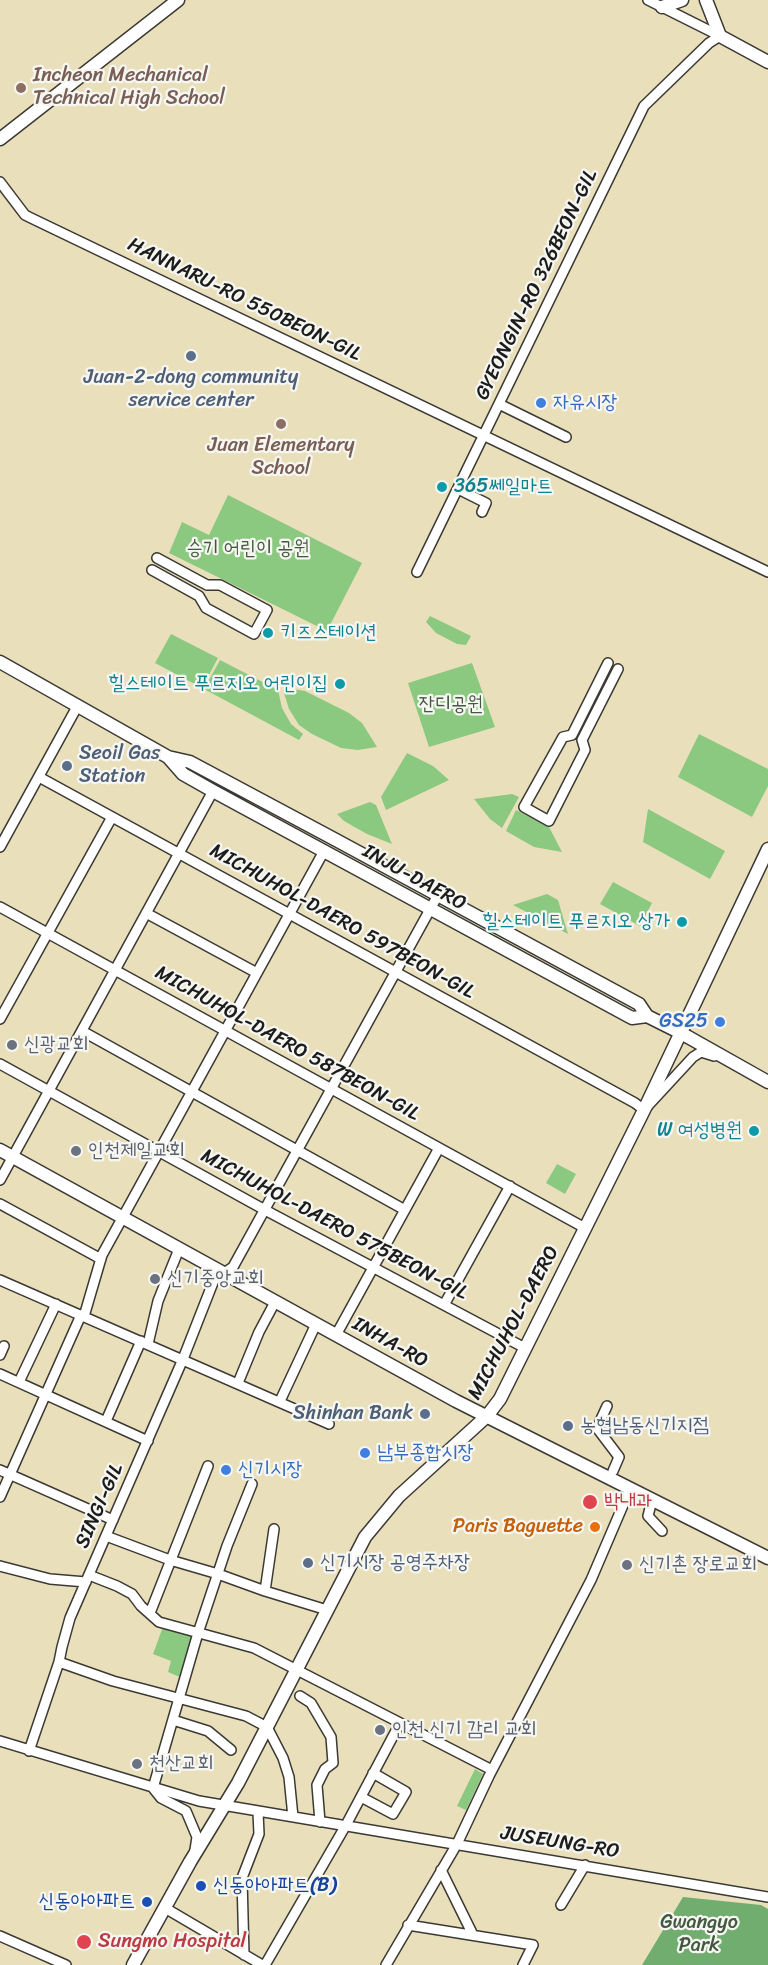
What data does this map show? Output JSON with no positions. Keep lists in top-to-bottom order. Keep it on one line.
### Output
{"streets":{"main road":["INJU-DAERO","MICHUHOL-DAERO","INHA-RO"],"street":["GYEONGIN-RO 326BEON-GIL","HANNARU-RO 550BEON-GIL","MICHUHOL-DAERO 597BEON-GIL","MICHUHOL-DAERO 587BEON-GIL","MICHUHOL-DAERO 575BEON-GIL","SINGI-GIL","JUSEUNG-RO"]},"crossings":[["GYEONGIN-RO 326BEON-GIL","HANNARU-RO 550BEON-GIL"],["INJU-DAERO","MICHUHOL-DAERO"],["INJU-DAERO","SINGI-GIL"],["MICHUHOL-DAERO 597BEON-GIL","MICHUHOL-DAERO"],["MICHUHOL-DAERO 597BEON-GIL","SINGI-GIL"],["MICHUHOL-DAERO 587BEON-GIL","MICHUHOL-DAERO"],["MICHUHOL-DAERO 587BEON-GIL","SINGI-GIL"],["MICHUHOL-DAERO 575BEON-GIL","MICHUHOL-DAERO"],["MICHUHOL-DAERO 575BEON-GIL","SINGI-GIL"],["MICHUHOL-DAERO","INHA-RO"],["MICHUHOL-DAERO","JUSEUNG-RO"],["INHA-RO","SINGI-GIL"],["SINGI-GIL","JUSEUNG-RO"]],"parks":["승기 어린이 공원","잔디공원","Gwangyo Park"],"places":["Incheon Mechanical Technical High School","Juan-2-dong community service center","자유시장","Juan Elementary School","365쎄일마트","키즈스테이션","힐스테이트 푸르지오 어린이집","Seoil Gas Station","힐스테이트 푸르지오 상가","GS25","신광교회","W 여성병원","인천제일교회","신기중앙교회","Shinhan Bank","농협남동신기지점","남부종합시장","신기시장","박내과","Paris Baguette","신기시장 공영주차장","신기촌 장로교회","인천 신기 감리 교회","천산교회","신동아아파트(B)","신동아아파트","Sungmo Hospital"]}
